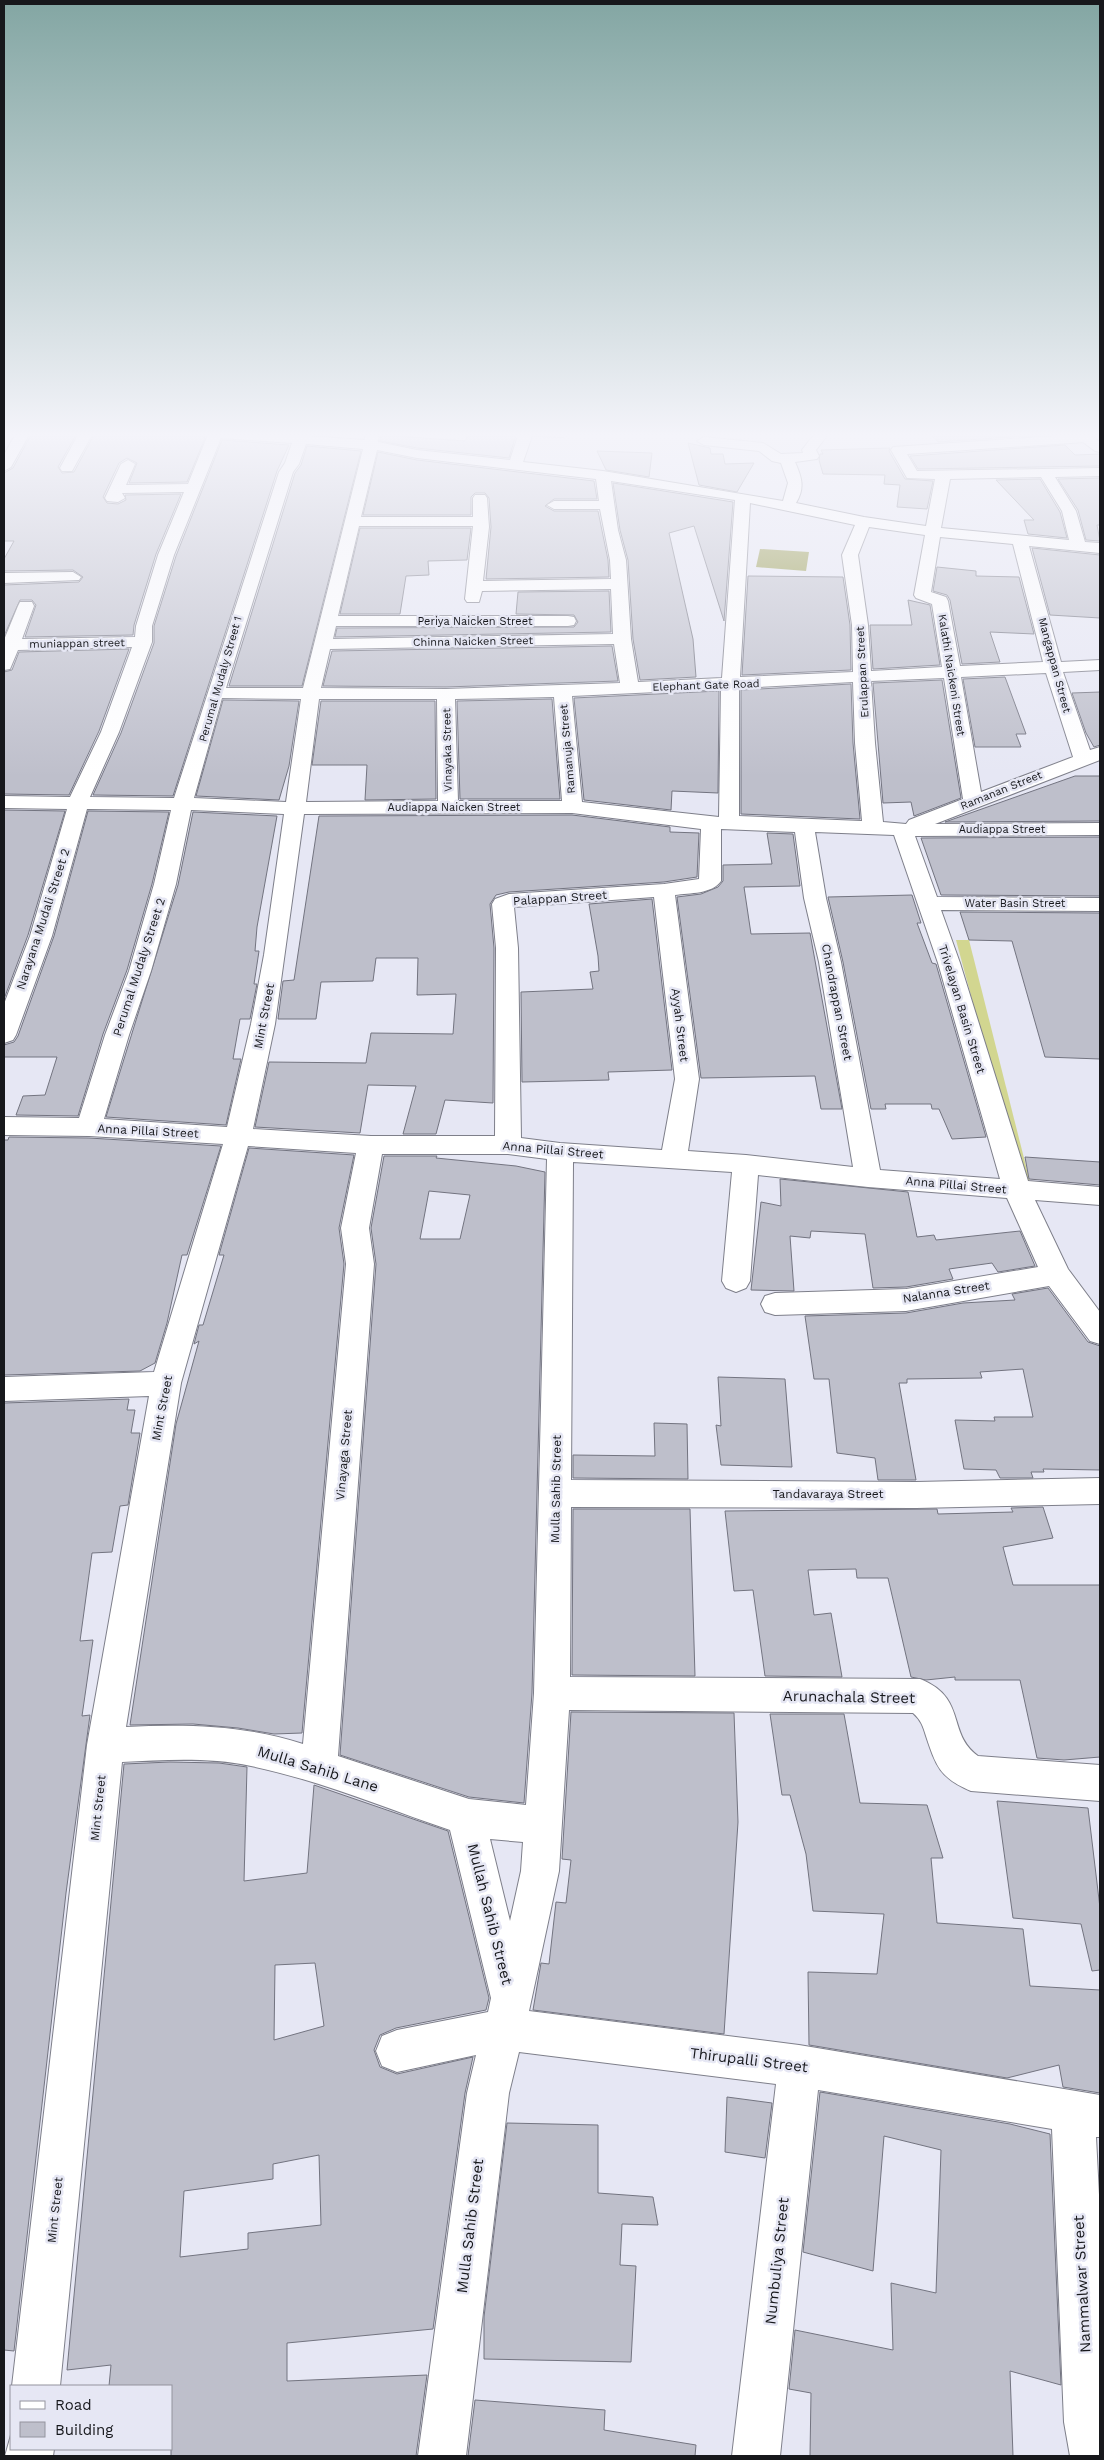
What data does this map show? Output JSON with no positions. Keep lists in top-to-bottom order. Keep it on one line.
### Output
{"streets":{"street":["Periya Naicken Street","Chinna Naicken Street","muniappan street","Mangappan Street","Erulappan Street","Kalathi Naickeni Street","Perumal Mudaly Street 1","Elephant Gate Road","Ramanuja Street","Vinayaka Street","Ramanan Street","Audiappa Naicken Street","Audiappa Street","Palappan Street","Water Basin Street","Narayana Mudali Street 2","Perumal Mudaly Street 2","Chandrappan Street","Trivelayan Basin Street","Mint Street","Ayyah Street","Anna Pillai Street","Nalanna Street","Vinayaga Street","Mulla Sahib Street","Tandavaraya Street","Arunachala Street","Mulla Sahib Lane","Mullah Sahib Street","Thirupalli Street","Numbuliya Street","Nammalwar Street"]},"crossings":[["Periya Naicken Street","Mint Street"],["Chinna Naicken Street","Mint Street"],["muniappan street","Narayana Mudali Street 2"],["Mangappan Street","Elephant Gate Road"],["Mangappan Street","Ramanan Street"],["Erulappan Street","Elephant Gate Road"],["Erulappan Street","Audiappa Naicken Street"],["Kalathi Naickeni Street","Elephant Gate Road"],["Kalathi Naickeni Street","Ramanan Street"],["Perumal Mudaly Street 1","Elephant Gate Road"],["Perumal Mudaly Street 1","Audiappa Naicken Street"],["Perumal Mudaly Street 1","Perumal Mudaly Street 2"],["Elephant Gate Road","Ramanuja Street"],["Elephant Gate Road","Vinayaka Street"],["Elephant Gate Road","Mint Street"],["Ramanuja Street","Audiappa Naicken Street"],["Vinayaka Street","Audiappa Naicken Street"],["Ramanan Street","Audiappa Naicken Street"],["Ramanan Street","Audiappa Street"],["Ramanan Street","Trivelayan Basin Street"],["Audiappa Naicken Street","Audiappa Street"],["Audiappa Naicken Street","Palappan Street"],["Audiappa Naicken Street","Narayana Mudali Street 2"],["Audiappa Naicken Street","Perumal Mudaly Street 2"],["Audiappa Naicken Street","Chandrappan Street"],["Audiappa Naicken Street","Trivelayan Basin Street"],["Audiappa Naicken Street","Mint Street"],["Audiappa Street","Trivelayan Basin Street"],["Palappan Street","Ayyah Street"],["Palappan Street","Anna Pillai Street"],["Water Basin Street","Trivelayan Basin Street"],["Perumal Mudaly Street 2","Anna Pillai Street"],["Chandrappan Street","Anna Pillai Street"],["Trivelayan Basin Street","Anna Pillai Street"],["Trivelayan Basin Street","Nalanna Street"],["Mint Street","Anna Pillai Street"],["Mint Street","Mulla Sahib Lane"],["Ayyah Street","Anna Pillai Street"],["Anna Pillai Street","Vinayaga Street"],["Anna Pillai Street","Mulla Sahib Street"],["Vinayaga Street","Mulla Sahib Lane"],["Mulla Sahib Street","Tandavaraya Street"],["Mulla Sahib Street","Arunachala Street"],["Mulla Sahib Street","Mullah Sahib Street"],["Mulla Sahib Street","Thirupalli Street"],["Mulla Sahib Lane","Mullah Sahib Street"],["Mullah Sahib Street","Thirupalli Street"],["Thirupalli Street","Numbuliya Street"],["Thirupalli Street","Nammalwar Street"]],"legend":["Road","Building"]}
